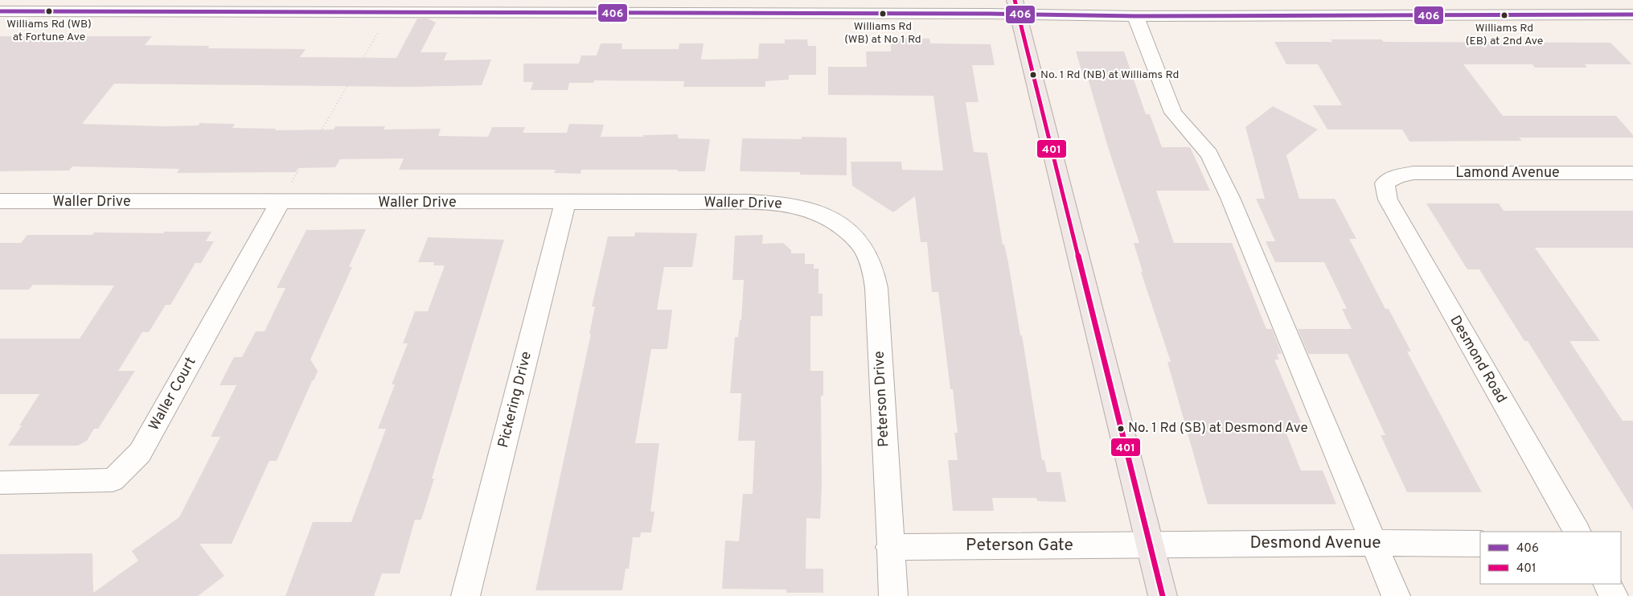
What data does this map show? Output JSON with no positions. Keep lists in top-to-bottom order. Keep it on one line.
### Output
{"streets":{"street":["Lamond Avenue","Waller Drive","Desmond Road","Waller Court","Peterson Drive","Pickering Drive","Desmond Avenue","Peterson Gate"]},"crossings":[["Lamond Avenue","Desmond Road"],["Waller Drive","Waller Court"],["Waller Drive","Peterson Drive"],["Waller Drive","Pickering Drive"],["Peterson Drive","Peterson Gate"],["Desmond Avenue","Peterson Gate"]],"places":["Williams Rd (WB) at Fortune Ave","Williams Rd (WB) at No 1 Rd","Williams Rd (EB) at 2nd Ave","No. 1 Rd (NB) at Williams Rd","No. 1 Rd (SB) at Desmond Ave"],"lines":["transit line 401","transit line 406"],"legend":["406","401"]}
